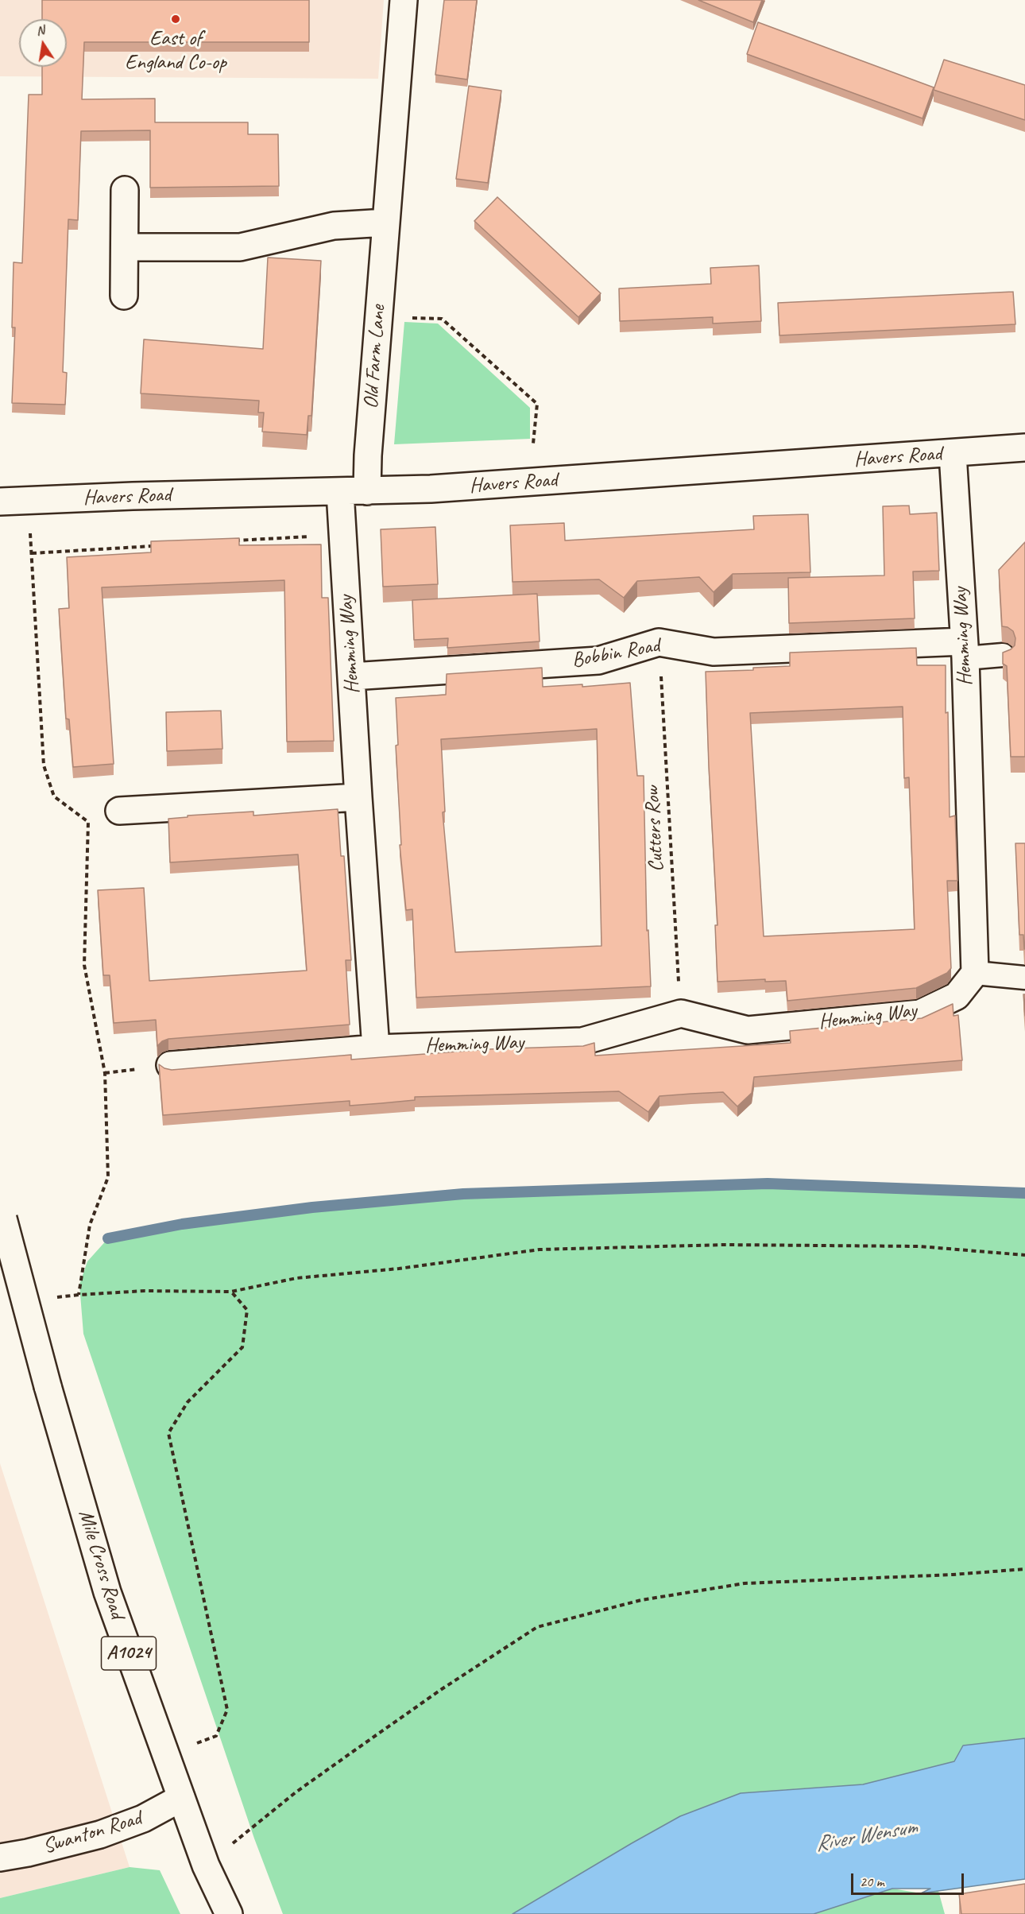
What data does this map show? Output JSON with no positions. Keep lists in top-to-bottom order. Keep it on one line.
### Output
{"streets":{"street":["Old Farm Lane","Havers Road","Hemming Way","Bobbin Road","Mile Cross Road","A1024","Swanton Road"],"path":["Cutters Row"]},"crossings":[["Old Farm Lane","Havers Road"],["Havers Road","Hemming Way"],["Hemming Way","Bobbin Road"],["Hemming Way","Cutters Row"],["Bobbin Road","Cutters Row"],["Mile Cross Road","Swanton Road"]],"water":["River Wensum"],"places":["East of England Co-op"],"scale_bar":"20 m","north":"top"}
